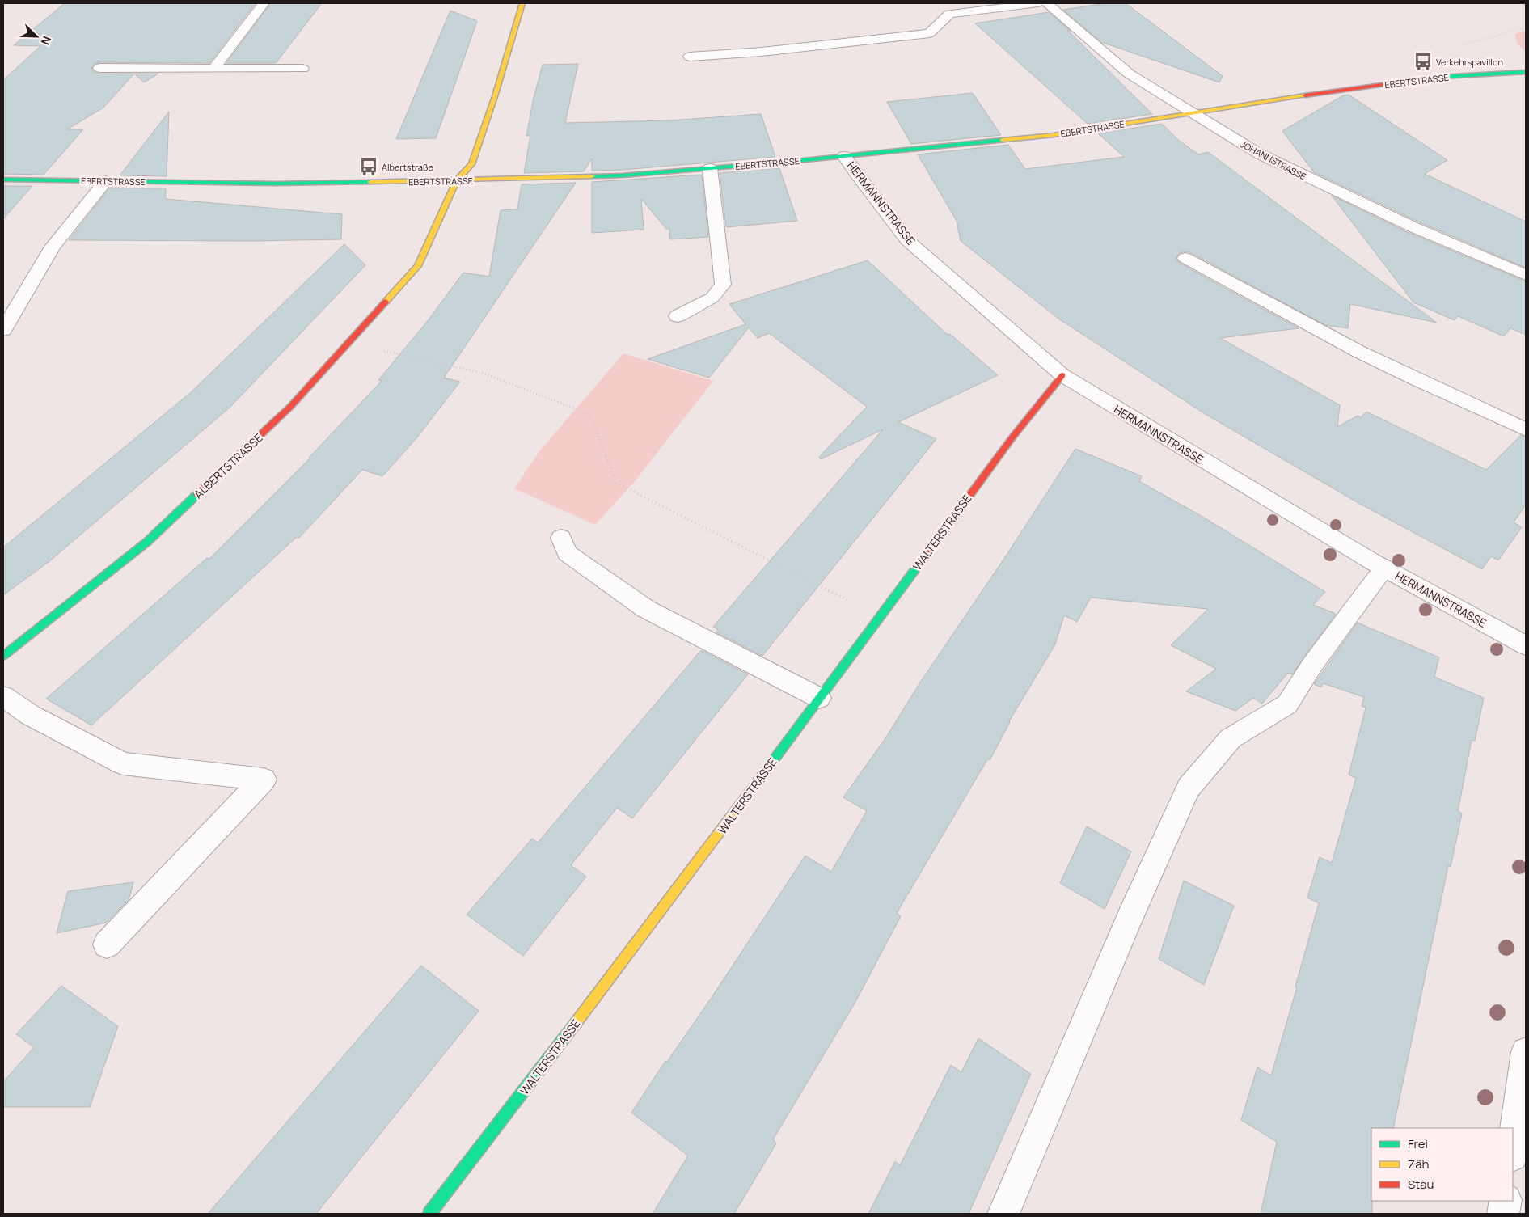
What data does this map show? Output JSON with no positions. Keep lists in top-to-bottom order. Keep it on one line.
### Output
{"streets":{"street":["EBERTSTRASSE","JOHANNSTRASSE","HERMANNSTRASSE","ALBERTSTRASSE","WALTERSTRASSE"]},"crossings":[["EBERTSTRASSE","JOHANNSTRASSE"],["EBERTSTRASSE","HERMANNSTRASSE"],["EBERTSTRASSE","ALBERTSTRASSE"],["HERMANNSTRASSE","WALTERSTRASSE"]],"places":{"bus stop":["Verkehrspavillon","Albertstraße"]},"legend":["Frei","Zäh","Stau"],"north":"bottom right"}
